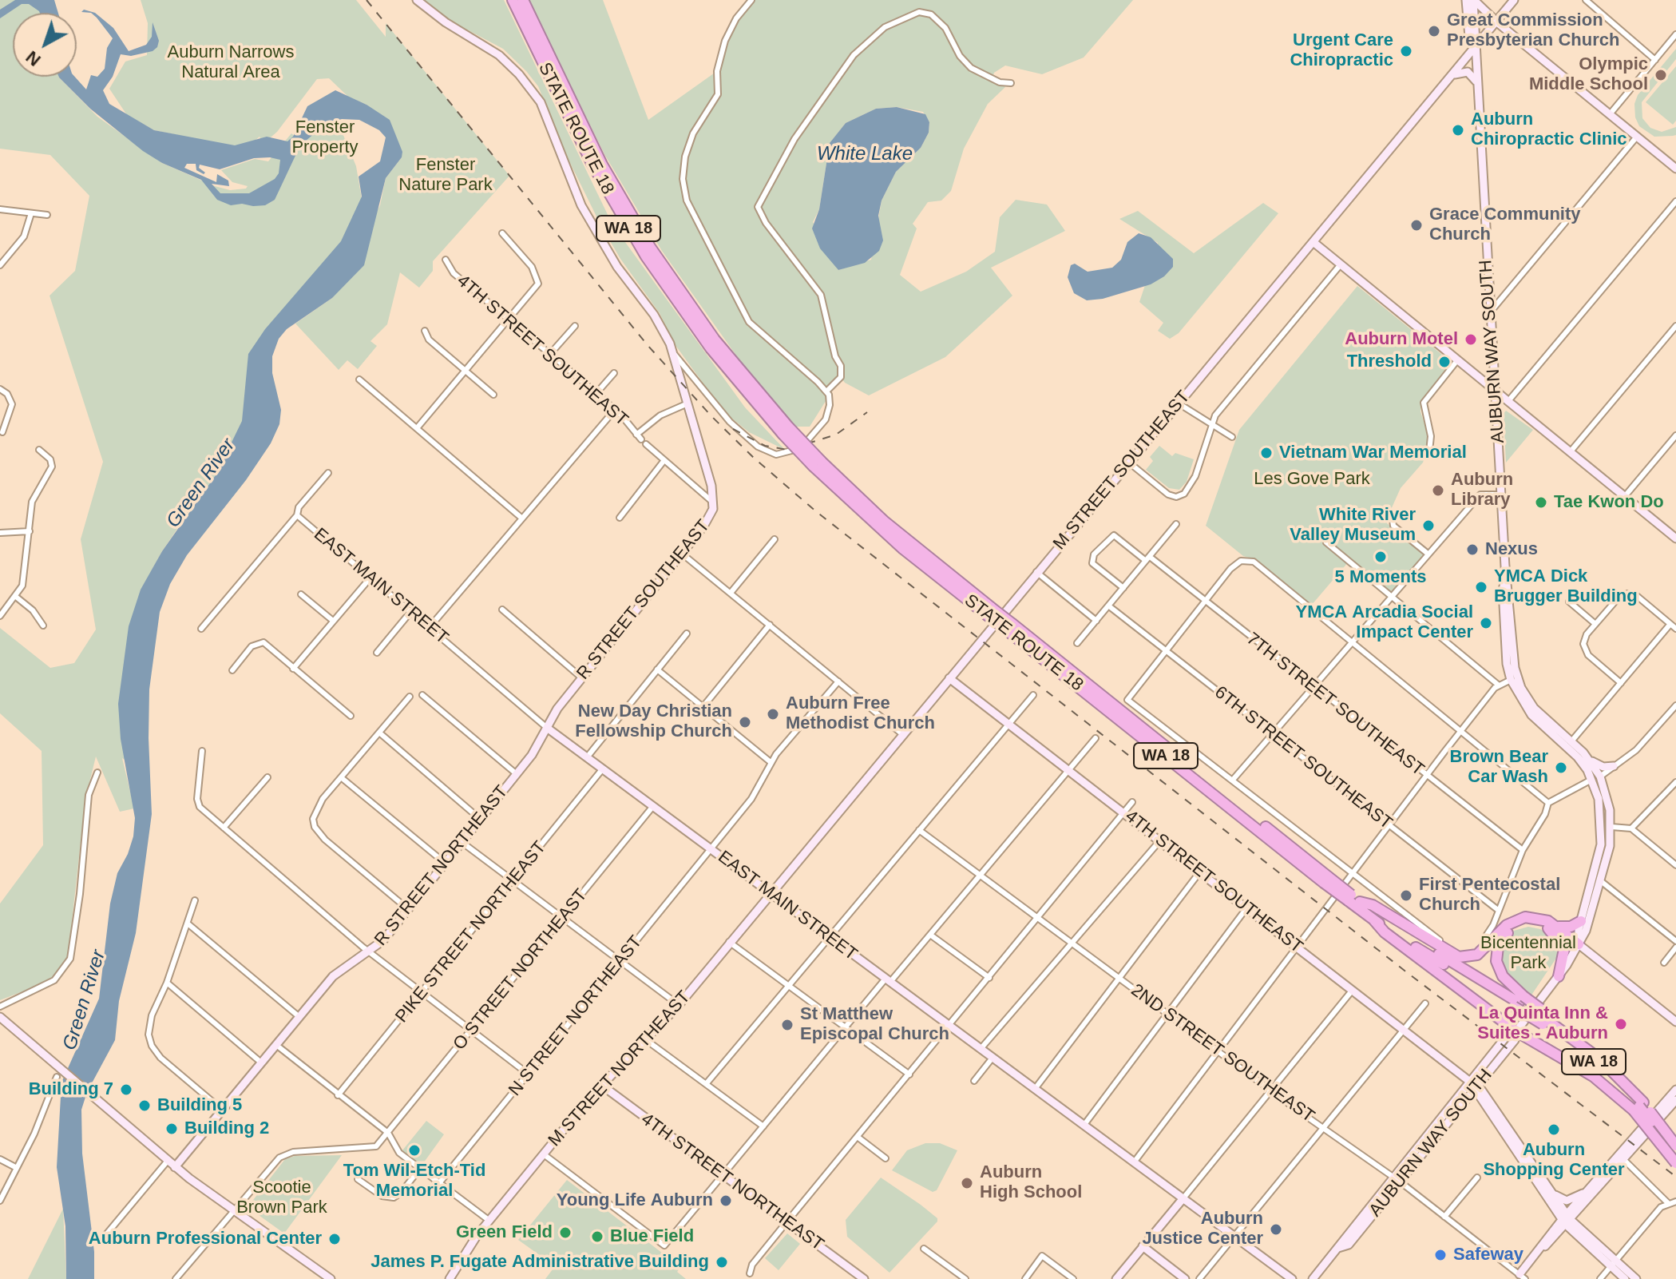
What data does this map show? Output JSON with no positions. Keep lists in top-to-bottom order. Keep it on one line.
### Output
{"streets":{"highway":["STATE ROUTE 18","WA 18"],"main road":["4TH STREET SOUTHEAST","AUBURN WAY SOUTH","M STREET SOUTHEAST","EAST MAIN STREET","R STREET SOUTHEAST","R STREET NORTHEAST","M STREET NORTHEAST","4TH STREET NORTHEAST"],"street":["7TH STREET SOUTHEAST","6TH STREET SOUTHEAST","PIKE STREET NORTHEAST","O STREET NORTHEAST","N STREET NORTHEAST","2ND STREET SOUTHEAST"]},"crossings":[["4TH STREET SOUTHEAST","AUBURN WAY SOUTH"],["4TH STREET SOUTHEAST","M STREET SOUTHEAST"],["4TH STREET SOUTHEAST","R STREET SOUTHEAST"],["AUBURN WAY SOUTH","M STREET SOUTHEAST"],["AUBURN WAY SOUTH","2ND STREET SOUTHEAST"],["M STREET SOUTHEAST","EAST MAIN STREET"],["M STREET SOUTHEAST","M STREET NORTHEAST"],["EAST MAIN STREET","R STREET SOUTHEAST"],["EAST MAIN STREET","R STREET NORTHEAST"],["EAST MAIN STREET","PIKE STREET NORTHEAST"],["EAST MAIN STREET","O STREET NORTHEAST"],["EAST MAIN STREET","N STREET NORTHEAST"],["EAST MAIN STREET","M STREET NORTHEAST"],["R STREET SOUTHEAST","R STREET NORTHEAST"],["M STREET NORTHEAST","4TH STREET NORTHEAST"]],"water":["White Lake","Green River"],"parks":["Auburn Narrows Natural Area","Fenster Property","Fenster Nature Park","Les Gove Park","Bicentennial Park","Scootie Brown Park"],"places":["Great Commission Presbyterian Church","Urgent Care Chiropractic","Olympic Middle School","Auburn Chiropractic Clinic","Grace Community Church","Auburn Motel","Threshold","Vietnam War Memorial","Auburn Library","Tae Kwon Do","White River Valley Museum","Nexus","5 Moments","YMCA Dick Brugger Building","YMCA Arcadia Social Impact Center","Auburn Free Methodist Church","New Day Christian Fellowship Church","Brown Bear Car Wash","First Pentecostal Church","La Quinta Inn & Suites - Auburn","St Matthew Episcopal Church","Building 7","Building 5","Building 2","Auburn Shopping Center","Tom Wil-Etch-Tid Memorial","Auburn High School","Young Life Auburn","Auburn Justice Center","Green Field","Blue Field","Auburn Professional Center","Safeway","James P. Fugate Administrative Building"],"north":"bottom left"}
